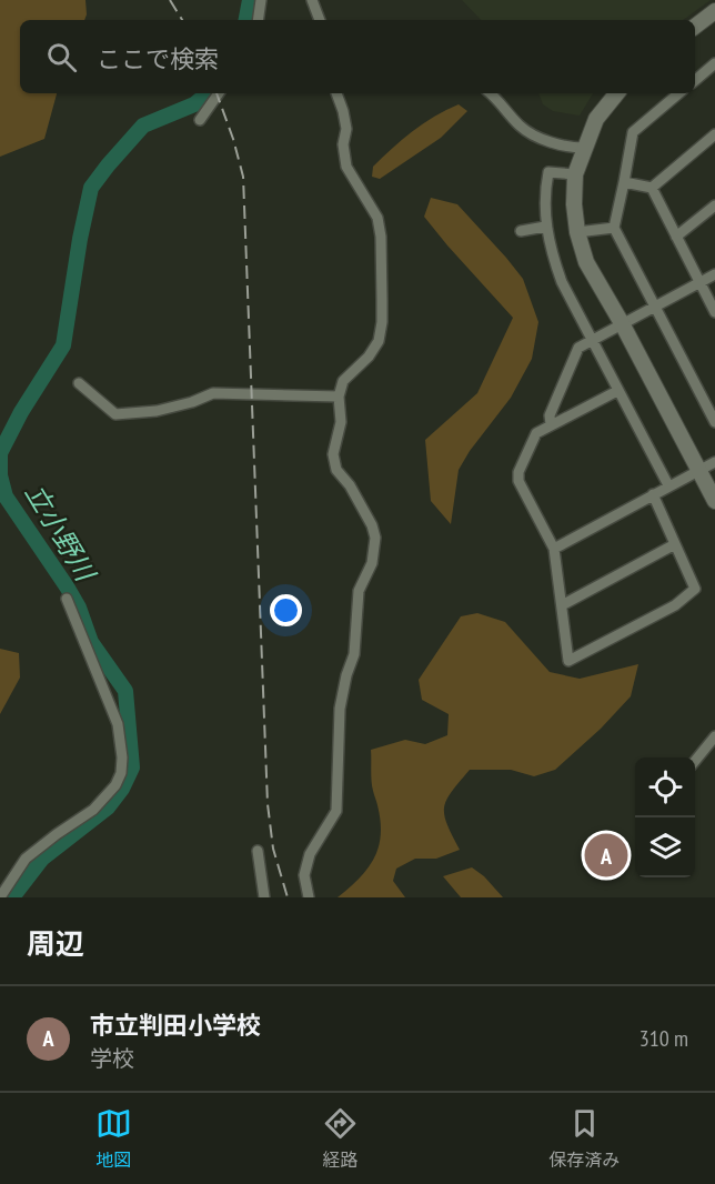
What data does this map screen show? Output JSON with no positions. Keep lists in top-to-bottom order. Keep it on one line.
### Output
{"water":["立小野川"],"page":{"search":"ここで検索","pins":"A","heading":"周辺","list":[{"mark":"A","name":"市立判田小学校","note":"学校","value":"310 m"}],"nav":["地図","経路","保存済み"]}}
